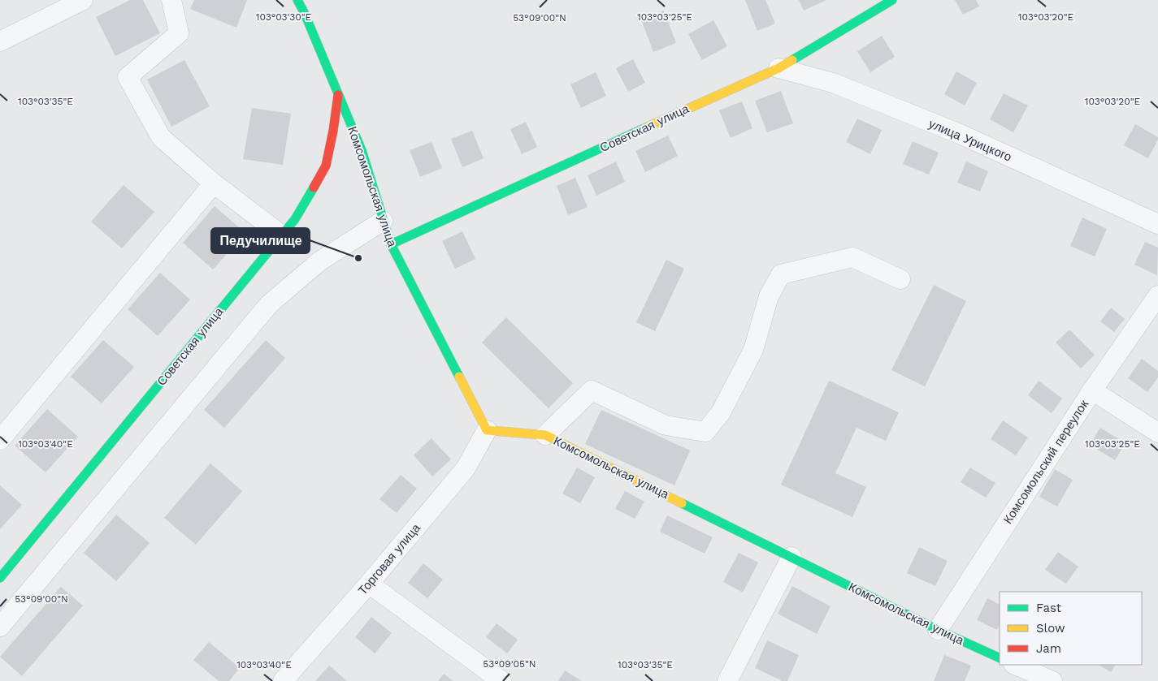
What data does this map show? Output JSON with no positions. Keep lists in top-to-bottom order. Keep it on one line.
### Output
{"streets":{"street":["Советская улица","улица Урицкого","Комсомольская улица","Комсомольский переулок","Торговая улица"]},"crossings":[["Советская улица","улица Урицкого"],["Советская улица","Комсомольская улица"],["Комсомольская улица","Комсомольский переулок"],["Комсомольская улица","Торговая улица"]],"places":["Педучилище"],"legend":["Fast","Slow","Jam"],"coordinates":["103°03'30\"E","103°03'20\"E","103°03'25\"E","53°09'00\"N","103°03'35\"E","103°03'40\"E","53°09'05\"N"]}
